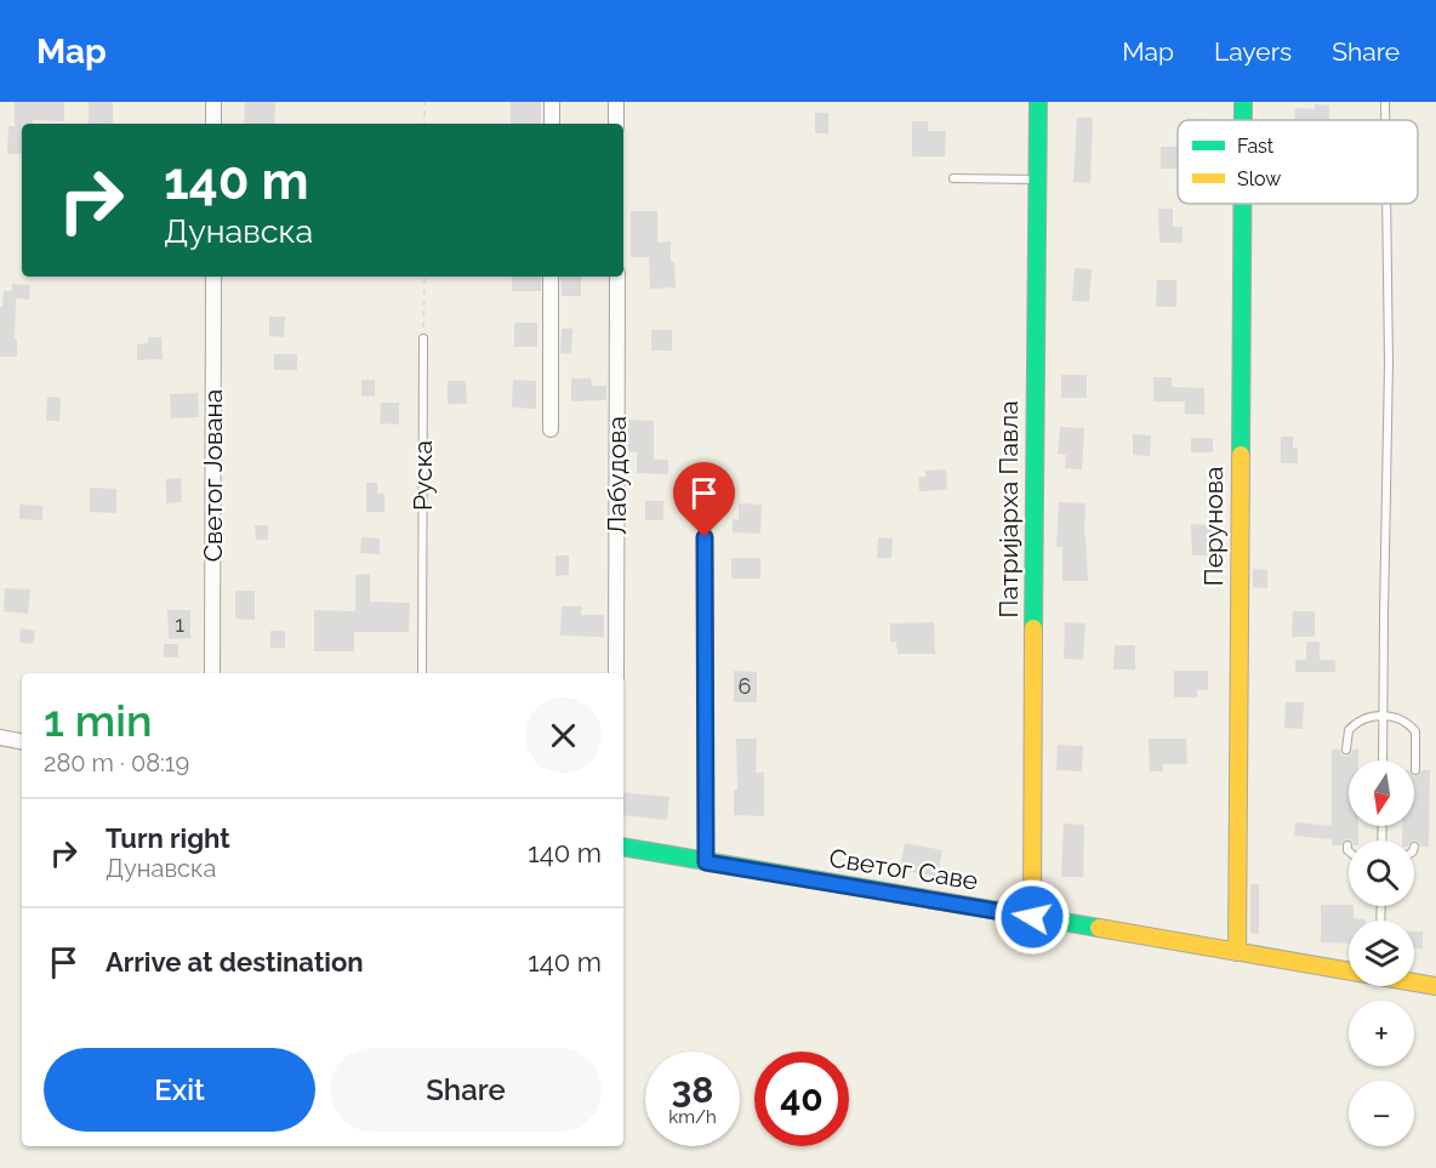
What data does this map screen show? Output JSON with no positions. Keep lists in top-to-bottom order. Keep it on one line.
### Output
{"streets":{"street":["Светог Јована","Лабудова","Патријарха Павла","Перунова","Светог Саве"],"lane":["Руска"]},"crossings":[["Патријарха Павла","Светог Саве"],["Перунова","Светог Саве"]],"house_numbers":["1","6"],"legend":["Fast","Slow"],"north":"bottom","page":{"header":"Map","nav":["Map","Layers","Share"],"turn":["140 m","Дунавска"],"heading":["1 min","280 m · 08:19"],"map_buttons":["+","−"],"list":[{"name":"Turn right","note":"Дунавска","value":"140 m"},{"name":"Arrive at destination","value":"140 m"}],"buttons":["Exit","Share"],"speed":"38 km/h","limit":"40"}}
